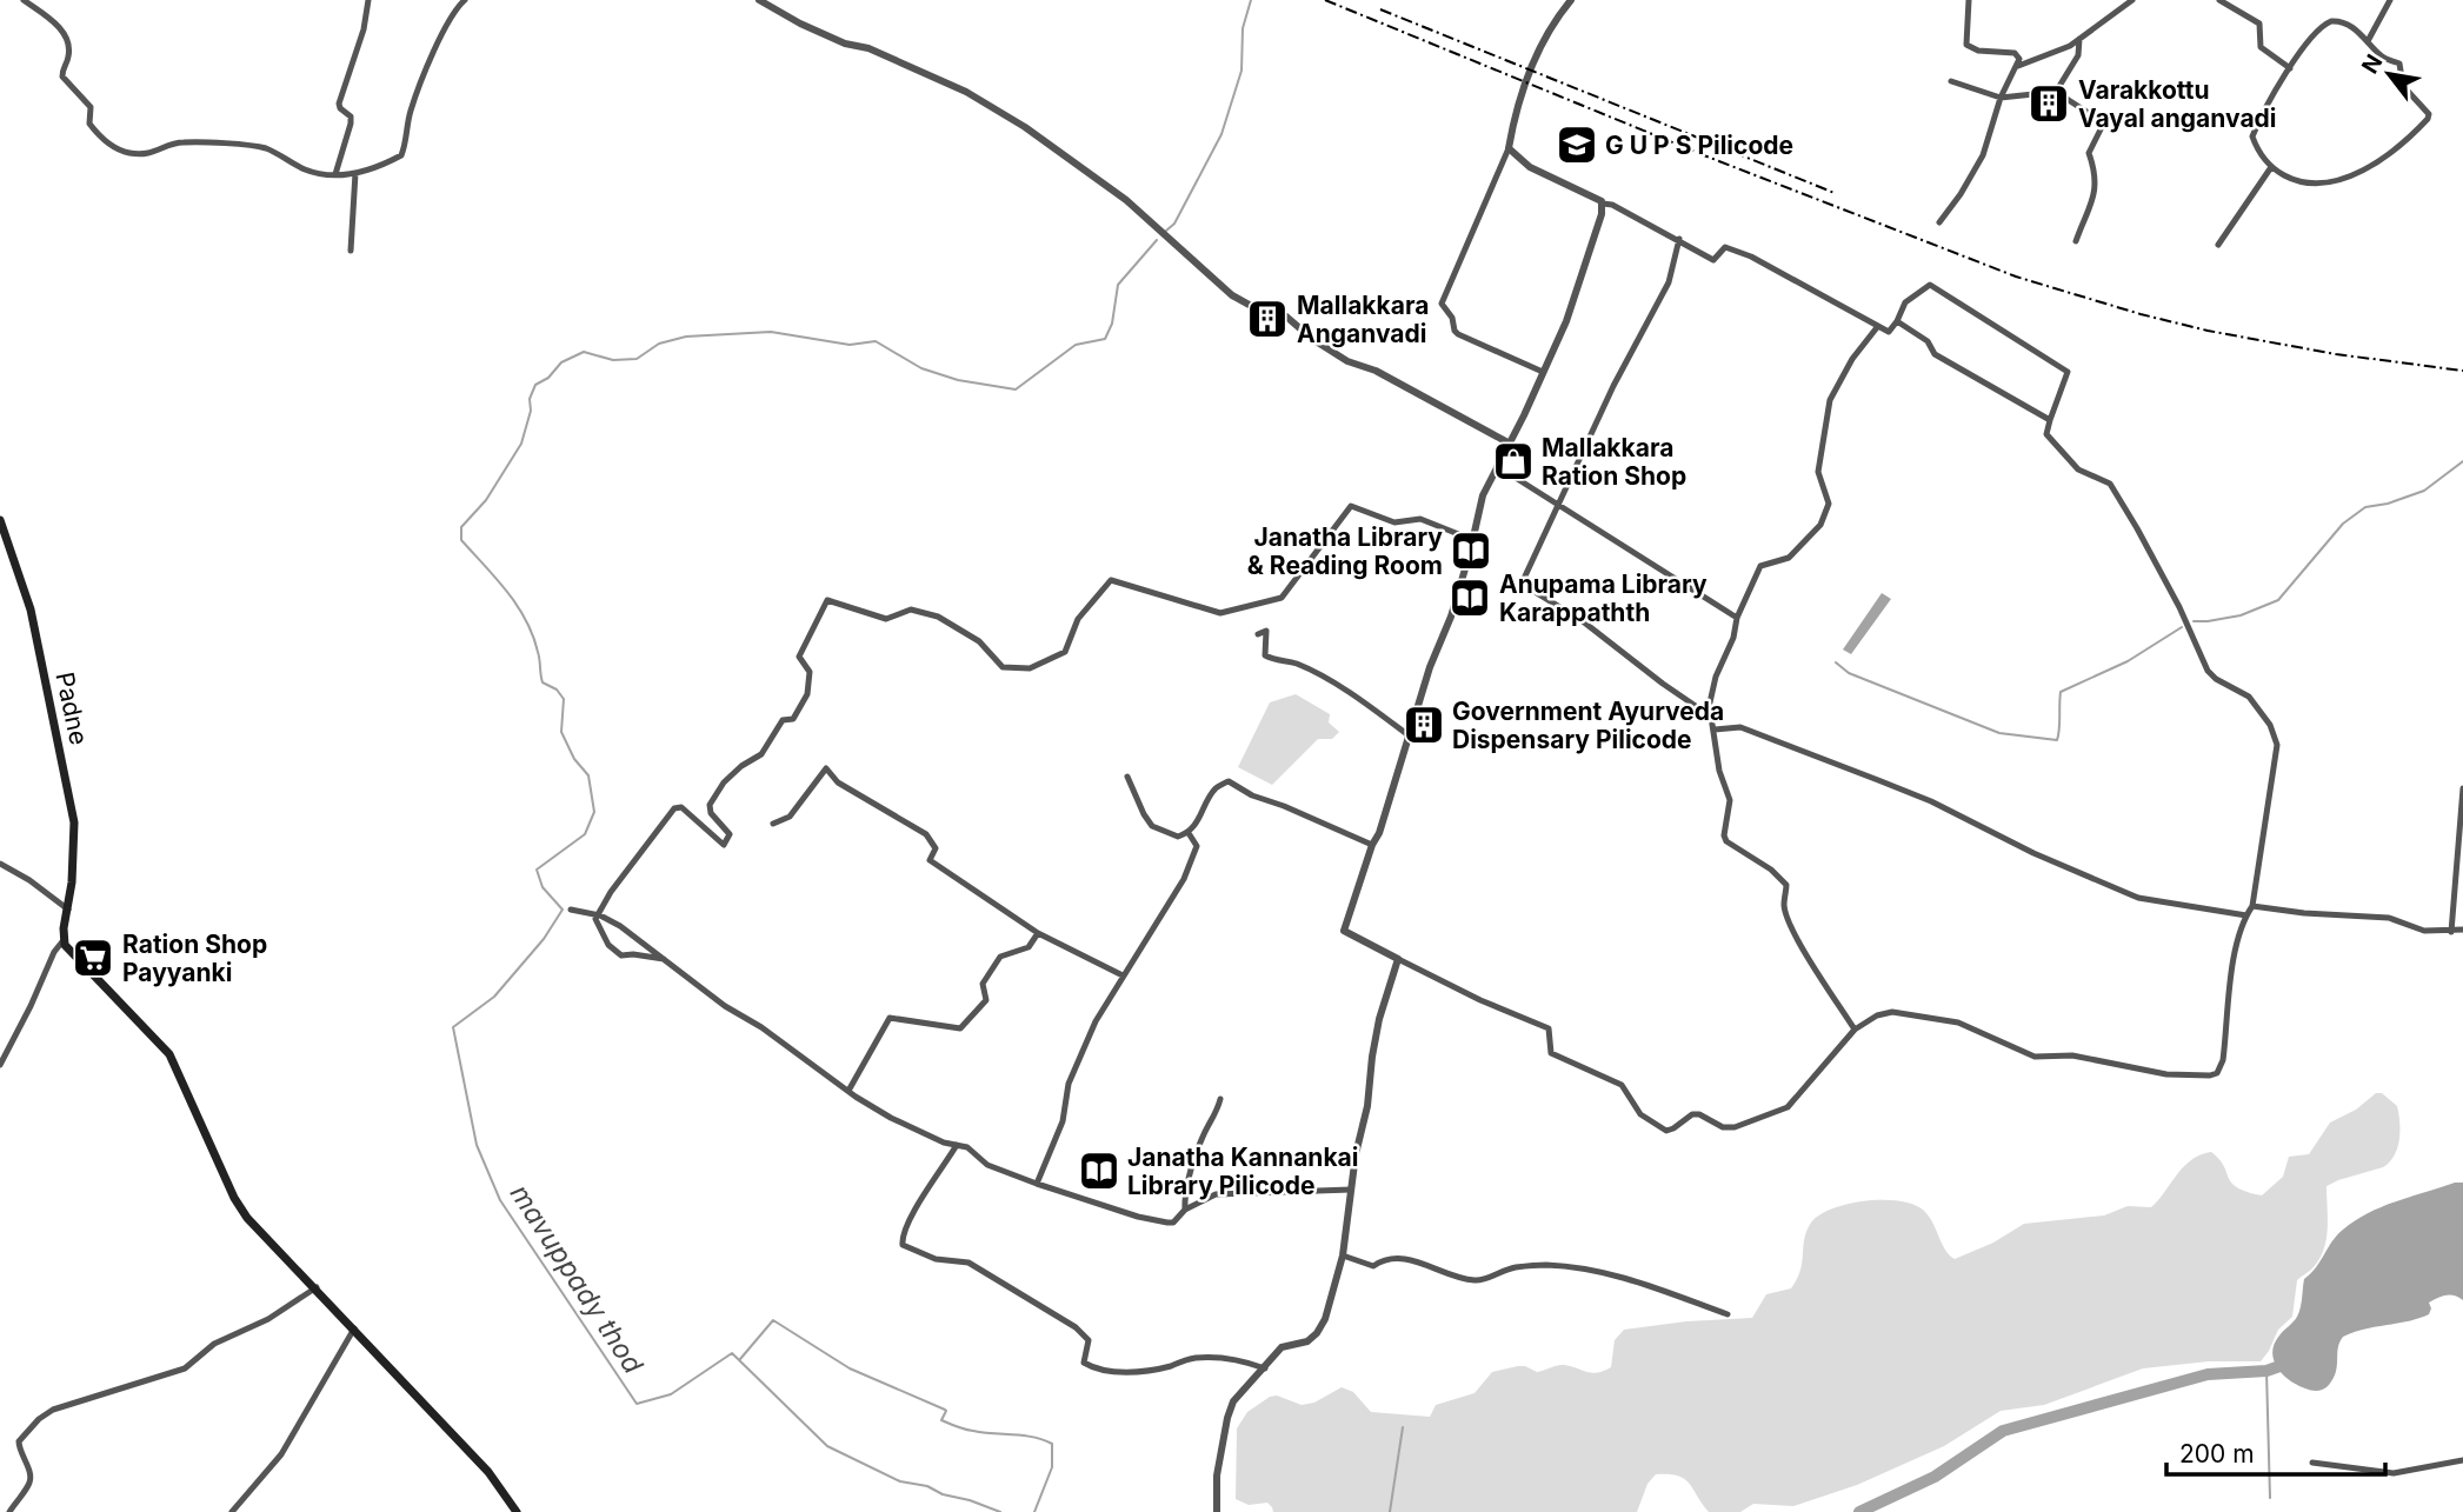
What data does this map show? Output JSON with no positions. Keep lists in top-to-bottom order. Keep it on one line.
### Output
{"streets":{"main road":["Padne"]},"water":["mavuppady thod"],"places":{"building":["Varakkottu Vayal anganvadi","Mallakkara Anganvadi","Government Ayurveda Dispensary Pilicode"],"school or university":["G U P S Pilicode"],"shop":["Mallakkara Ration Shop"],"library":["Janatha Library & Reading Room","Anupama Library Karappathth","Janatha Kannankai Library Pilicode"],"supermarket":["Ration Shop Payyanki"]},"scale_bar":"200 m","north":"top left"}
